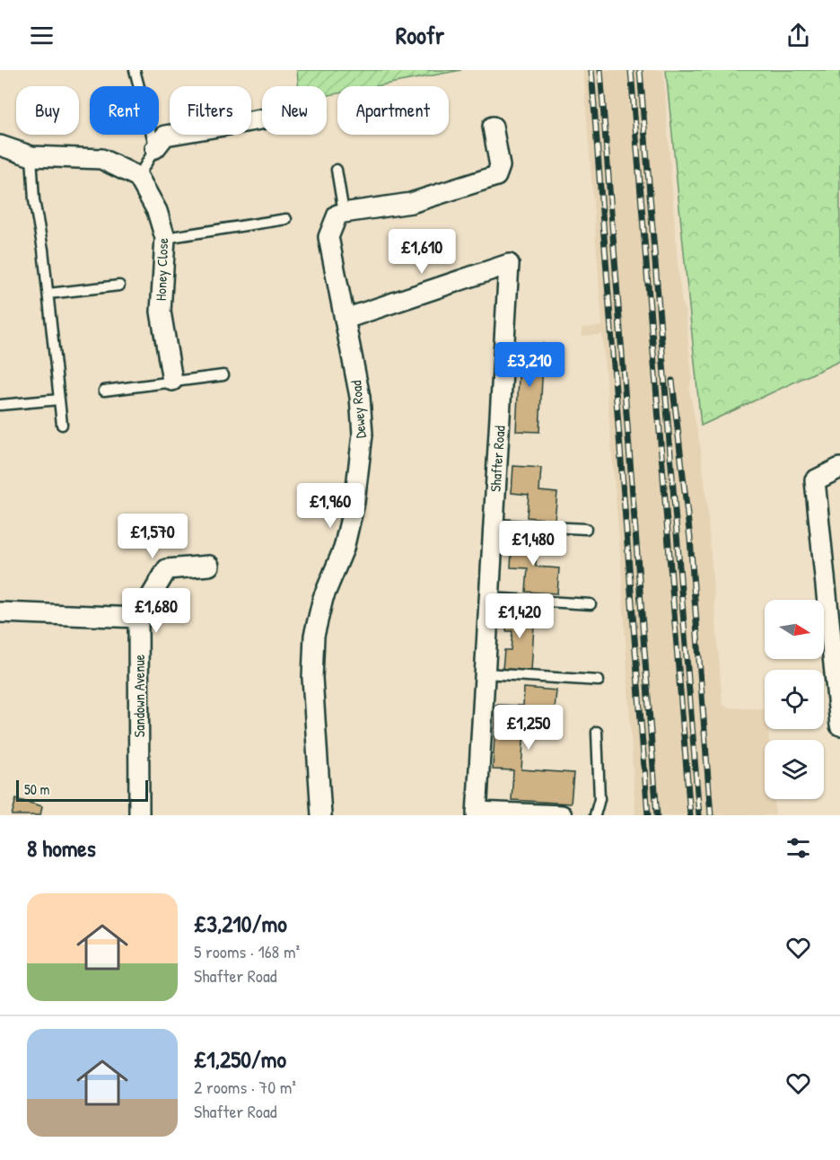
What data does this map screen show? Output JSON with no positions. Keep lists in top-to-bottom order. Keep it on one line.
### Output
{"streets":{"street":["Honey Close","Dewey Road","Shafter Road","Sandown Avenue"]},"crossings":[["Dewey Road","Shafter Road"]],"scale_bar":"50 m","north":"right","page":{"header":"Roofr","chip":["Buy","Rent","Filters","New","Apartment"],"price":["£1,610","£3,210","£1,960","£1,570","£1,480","£1,680","£1,420","£1,250"],"scale":"50 m","heading":"8 homes","list":[{"name":"£3,210/mo","note":"5 rooms · 168 m² · Shafter Road"},{"name":"£1,250/mo","note":"2 rooms · 70 m² · Shafter Road"}]}}
